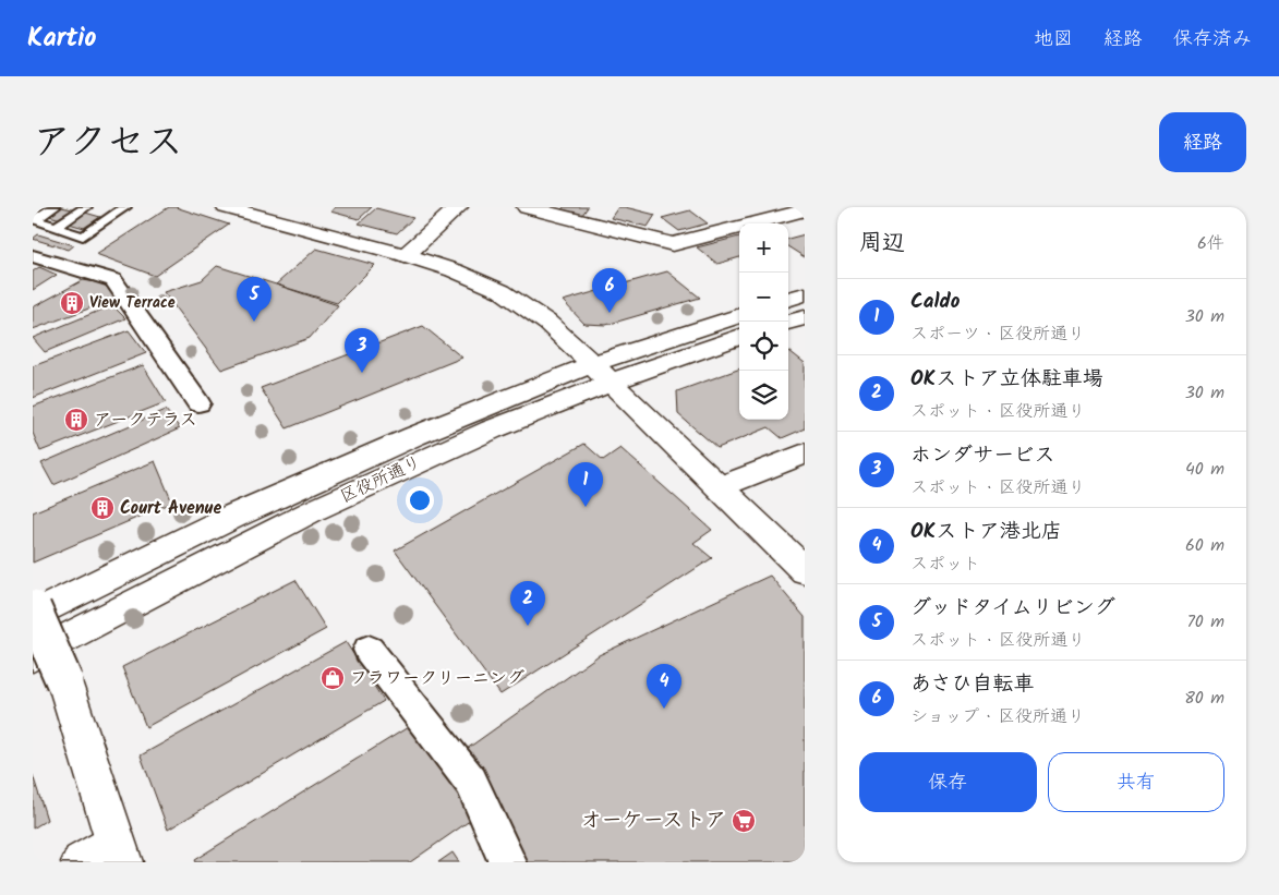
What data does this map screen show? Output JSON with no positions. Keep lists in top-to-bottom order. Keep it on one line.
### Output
{"streets":{"street":["区役所通り"]},"places":{"building":["View Terrace","アークテラス","Court Avenue"],"shop":["フラワークリーニング"],"supermarket":["オーケーストア"]},"page":{"header":"Kartio","nav":["地図","経路","保存済み"],"title":"アクセス","buttons":["経路",["保存","共有"]],"heading":["周辺","6件"],"map_buttons":["+","−"],"pins":["6","5","3","1","2","4"],"list":[{"mark":"1","name":"Caldo","note":"スポーツ · 区役所通り","value":"30 m"},{"mark":"2","name":"OKストア立体駐車場","note":"スポット · 区役所通り","value":"30 m"},{"mark":"3","name":"ホンダサービス","note":"スポット · 区役所通り","value":"40 m"},{"mark":"4","name":"OKストア港北店","note":"スポット","value":"60 m"},{"mark":"5","name":"グッドタイムリビング","note":"スポット · 区役所通り","value":"70 m"},{"mark":"6","name":"あさひ自転車","note":"ショップ · 区役所通り","value":"80 m"}]}}
